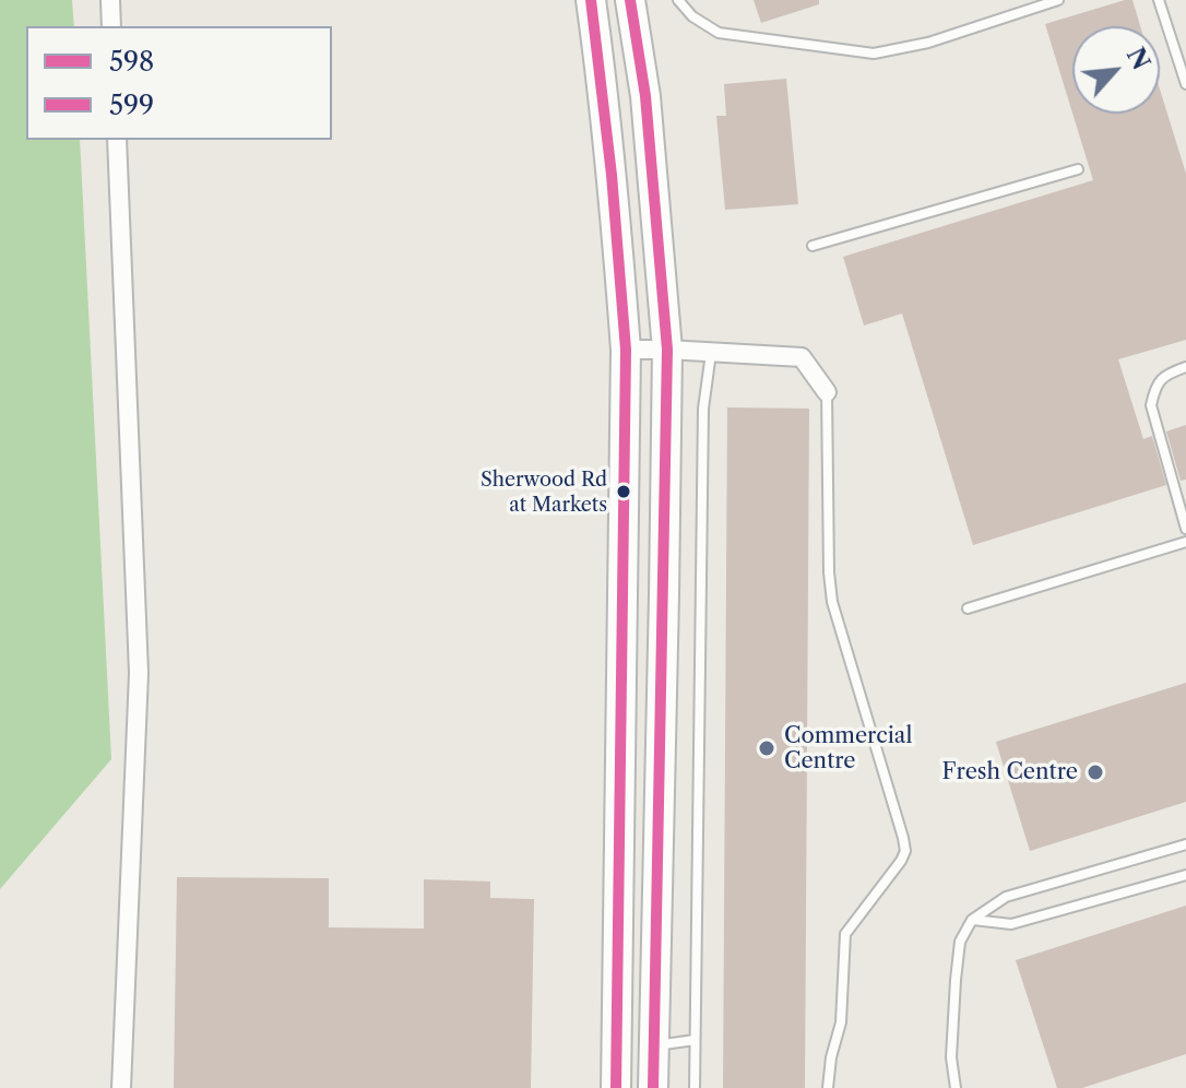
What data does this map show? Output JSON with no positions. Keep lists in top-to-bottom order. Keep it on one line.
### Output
{"places":["Sherwood Rd at Markets","Commercial Centre","Fresh Centre"],"lines":["transit line 598","transit line 599"],"legend":["598","599"],"north":"top right"}
